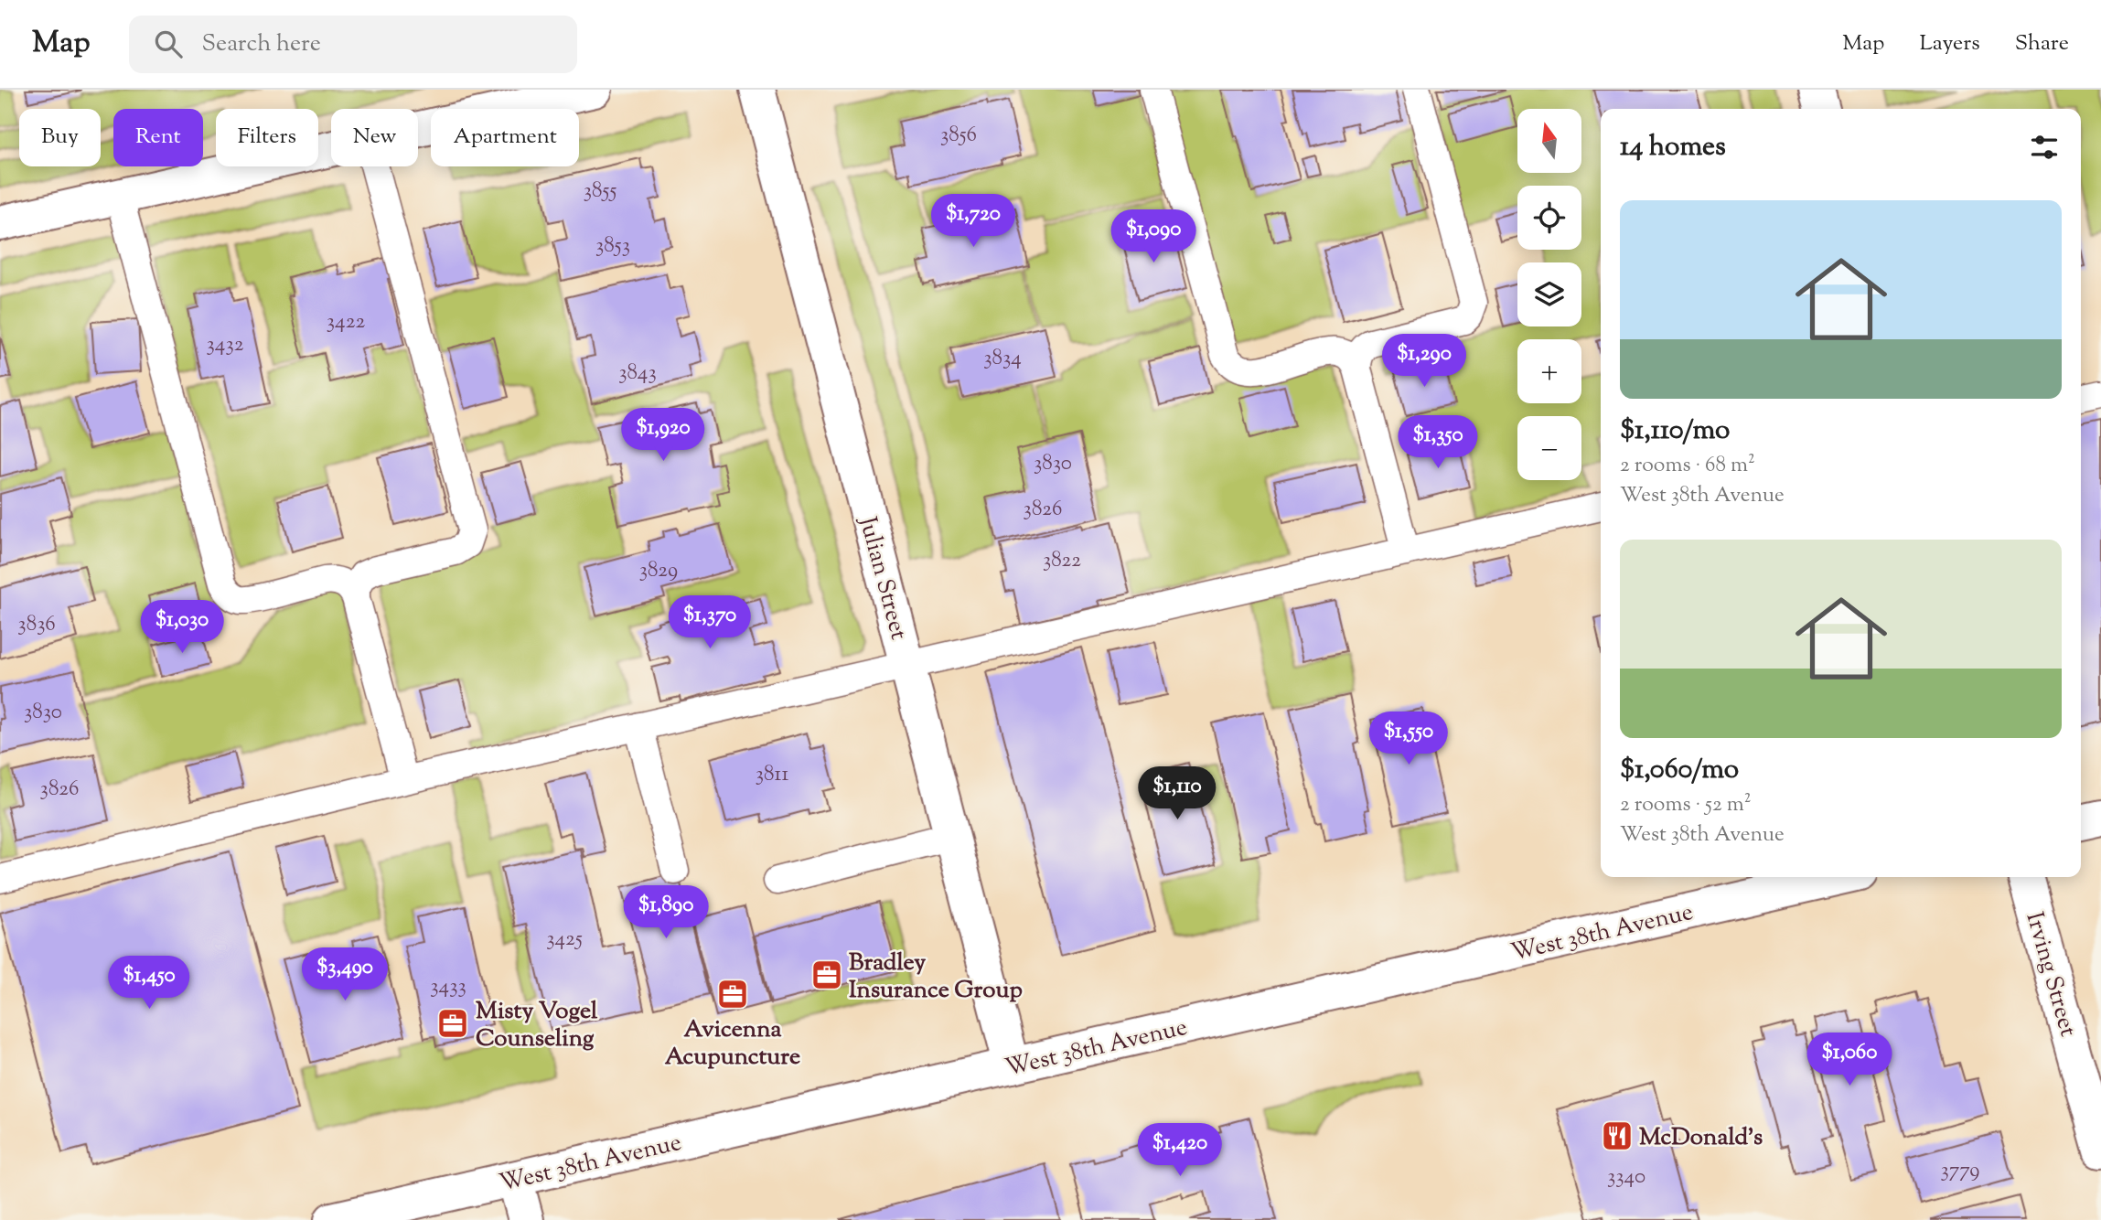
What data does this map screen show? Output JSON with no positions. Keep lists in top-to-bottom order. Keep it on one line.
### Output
{"streets":{"main road":["Julian Street","West 38th Avenue","Irving Street"]},"crossings":[["Julian Street","West 38th Avenue"]],"places":{"office":["Bradley Insurance Group","Avicenna Acupuncture","Misty Vogel Counseling"],"restaurant":["McDonald's"]},"house_numbers":["3856","3855","3853","3422","3432","3834","3843","3830","3826","3822","3829","3836","3830","3811","3826","3425","3433","3779","3340"],"north":"top","page":{"header":"Map","search":"Search here","nav":["Map","Layers","Share"],"map_buttons":["+","−"],"chip":["Buy","Rent","Filters","New","Apartment"],"heading":"14 homes","list":[{"name":"$1,110/mo","note":"2 rooms · 68 m² · West 38th Avenue"},{"name":"$1,060/mo","note":"2 rooms · 52 m² · West 38th Avenue"}],"price":["$1,720","$1,090","$1,290","$1,920","$1,350","$1,370","$1,030","$1,550","$1,110","$1,890","$3,490","$1,450","$1,060","$1,420"]}}
